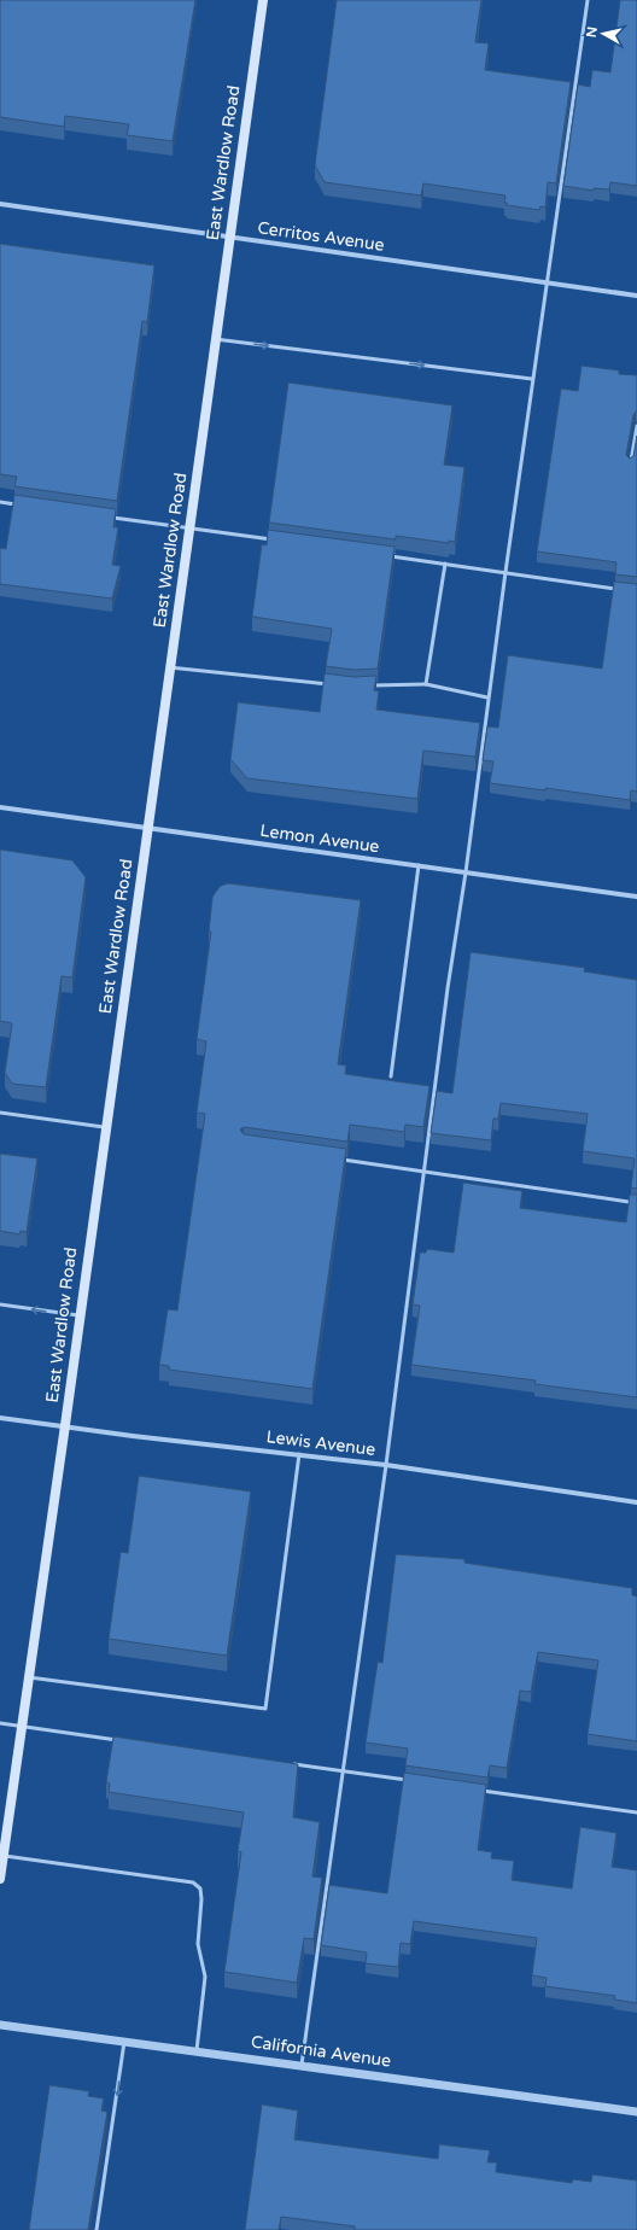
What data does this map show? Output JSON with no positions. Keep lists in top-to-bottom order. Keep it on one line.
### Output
{"streets":{"main road":["East Wardlow Road"],"street":["Cerritos Avenue","Lemon Avenue","Lewis Avenue","California Avenue"]},"crossings":[["East Wardlow Road","Cerritos Avenue"],["East Wardlow Road","Lemon Avenue"],["East Wardlow Road","Lewis Avenue"]],"north":"left"}
